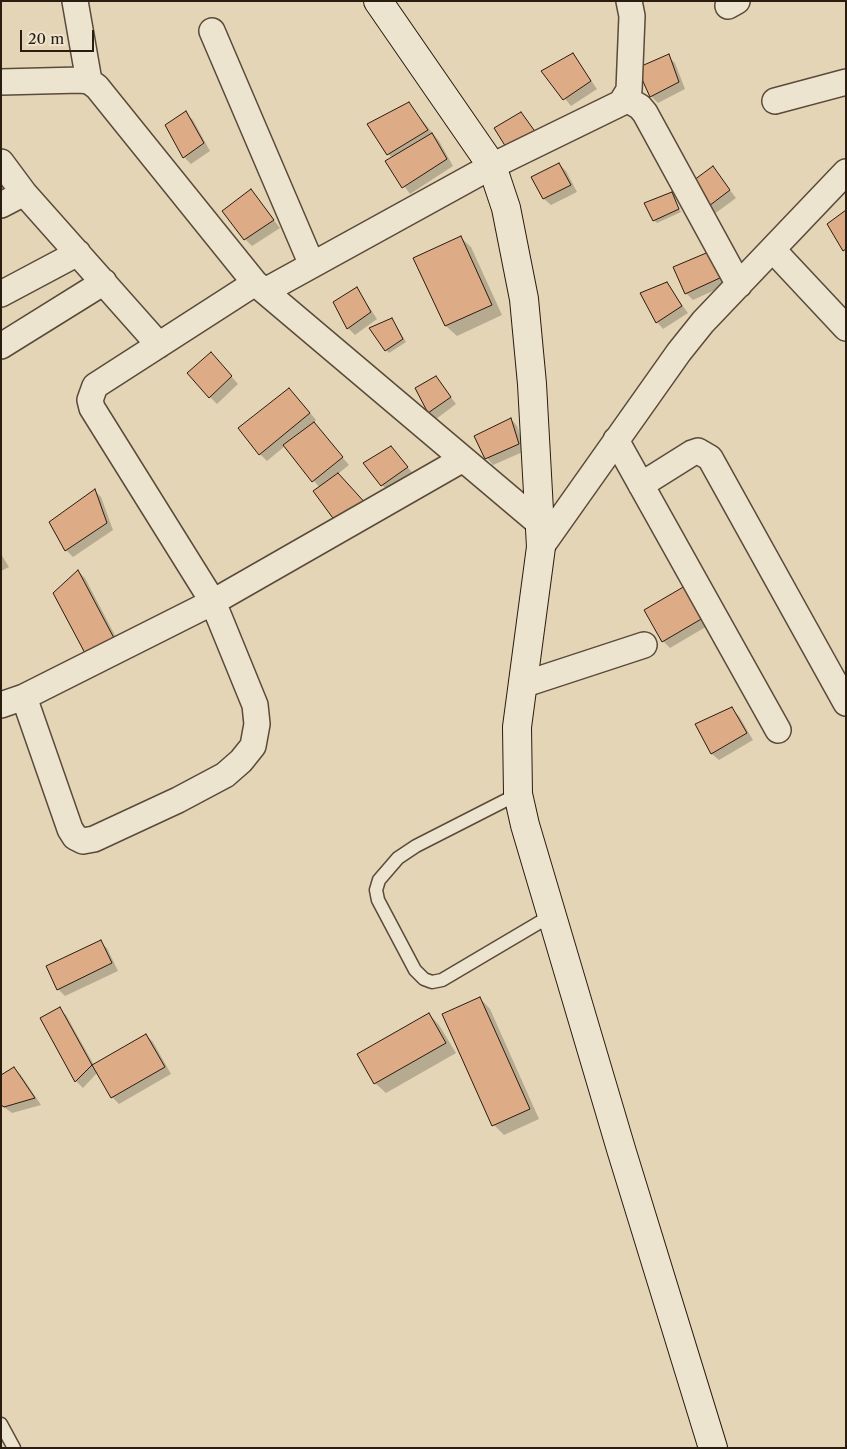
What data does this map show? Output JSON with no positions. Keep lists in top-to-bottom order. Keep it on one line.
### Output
{"scale_bar":"20 m"}
